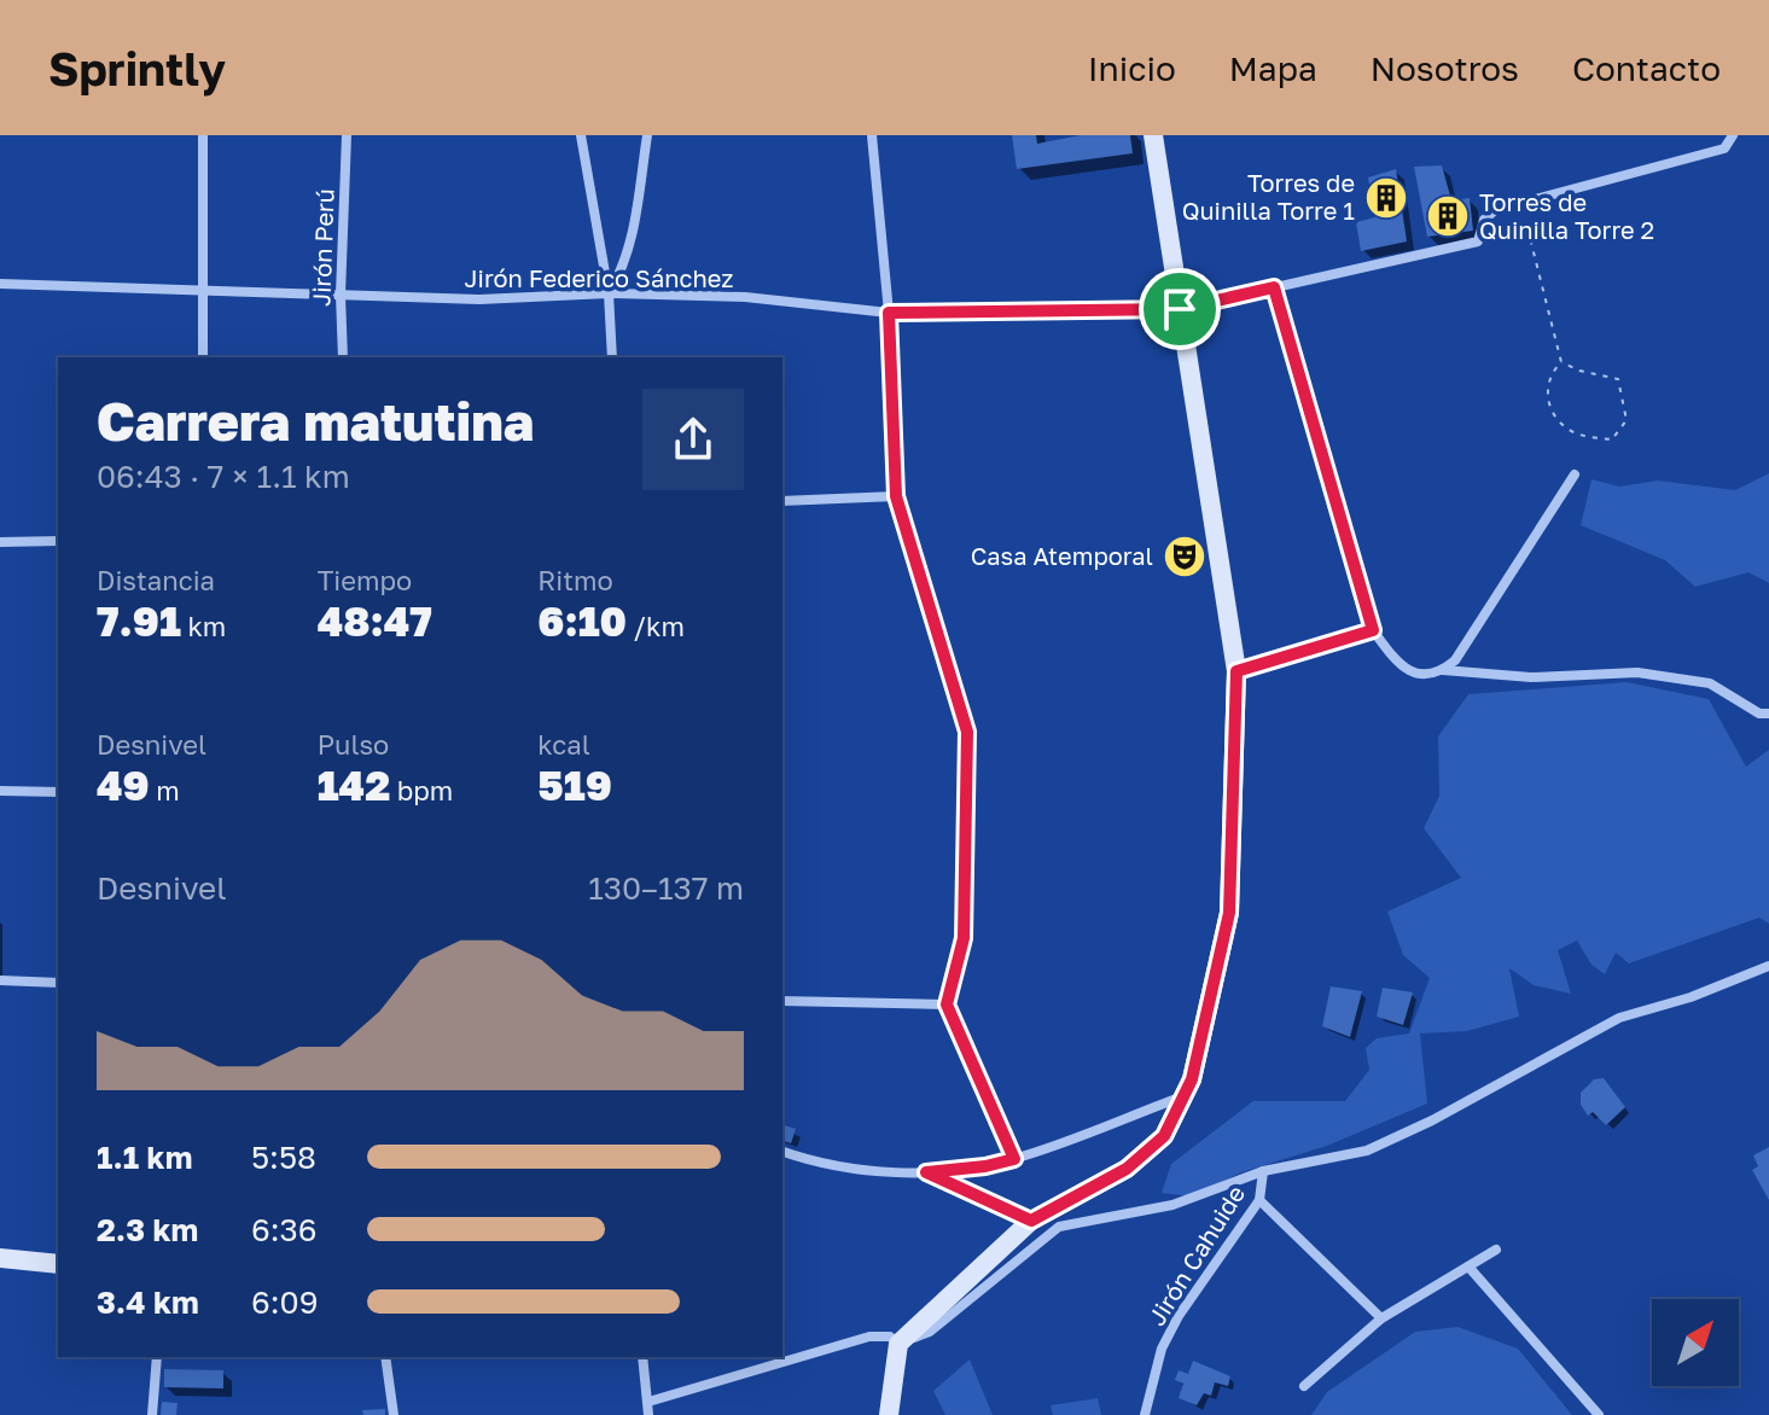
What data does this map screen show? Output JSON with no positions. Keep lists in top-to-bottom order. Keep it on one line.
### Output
{"streets":{"street":["Jirón Perú","Jirón Federico Sánchez","Jirón Cahuide"]},"crossings":[["Jirón Perú","Jirón Federico Sánchez"]],"places":{"building":["Torres de Quinilla Torre 1","Torres de Quinilla Torre 2"],"theatre":["Casa Atemporal"]},"north":"top right","page":{"header":"Sprintly","nav":["Inicio","Mapa","Nosotros","Contacto"],"heading":["Carrera matutina","06:43 · 7 × 1.1 km"],"stats":[["Distancia","7.91 km"],["Tiempo","48:47"],["Ritmo","6:10 /km"],["Desnivel","49 m"],["Pulso","142 bpm"],["kcal","519"]],"chart":["Desnivel","130–137 m"],"list":[{"name":"1.1 km","note":"5:58"},{"name":"2.3 km","note":"6:36"},{"name":"3.4 km","note":"6:09"}]}}
